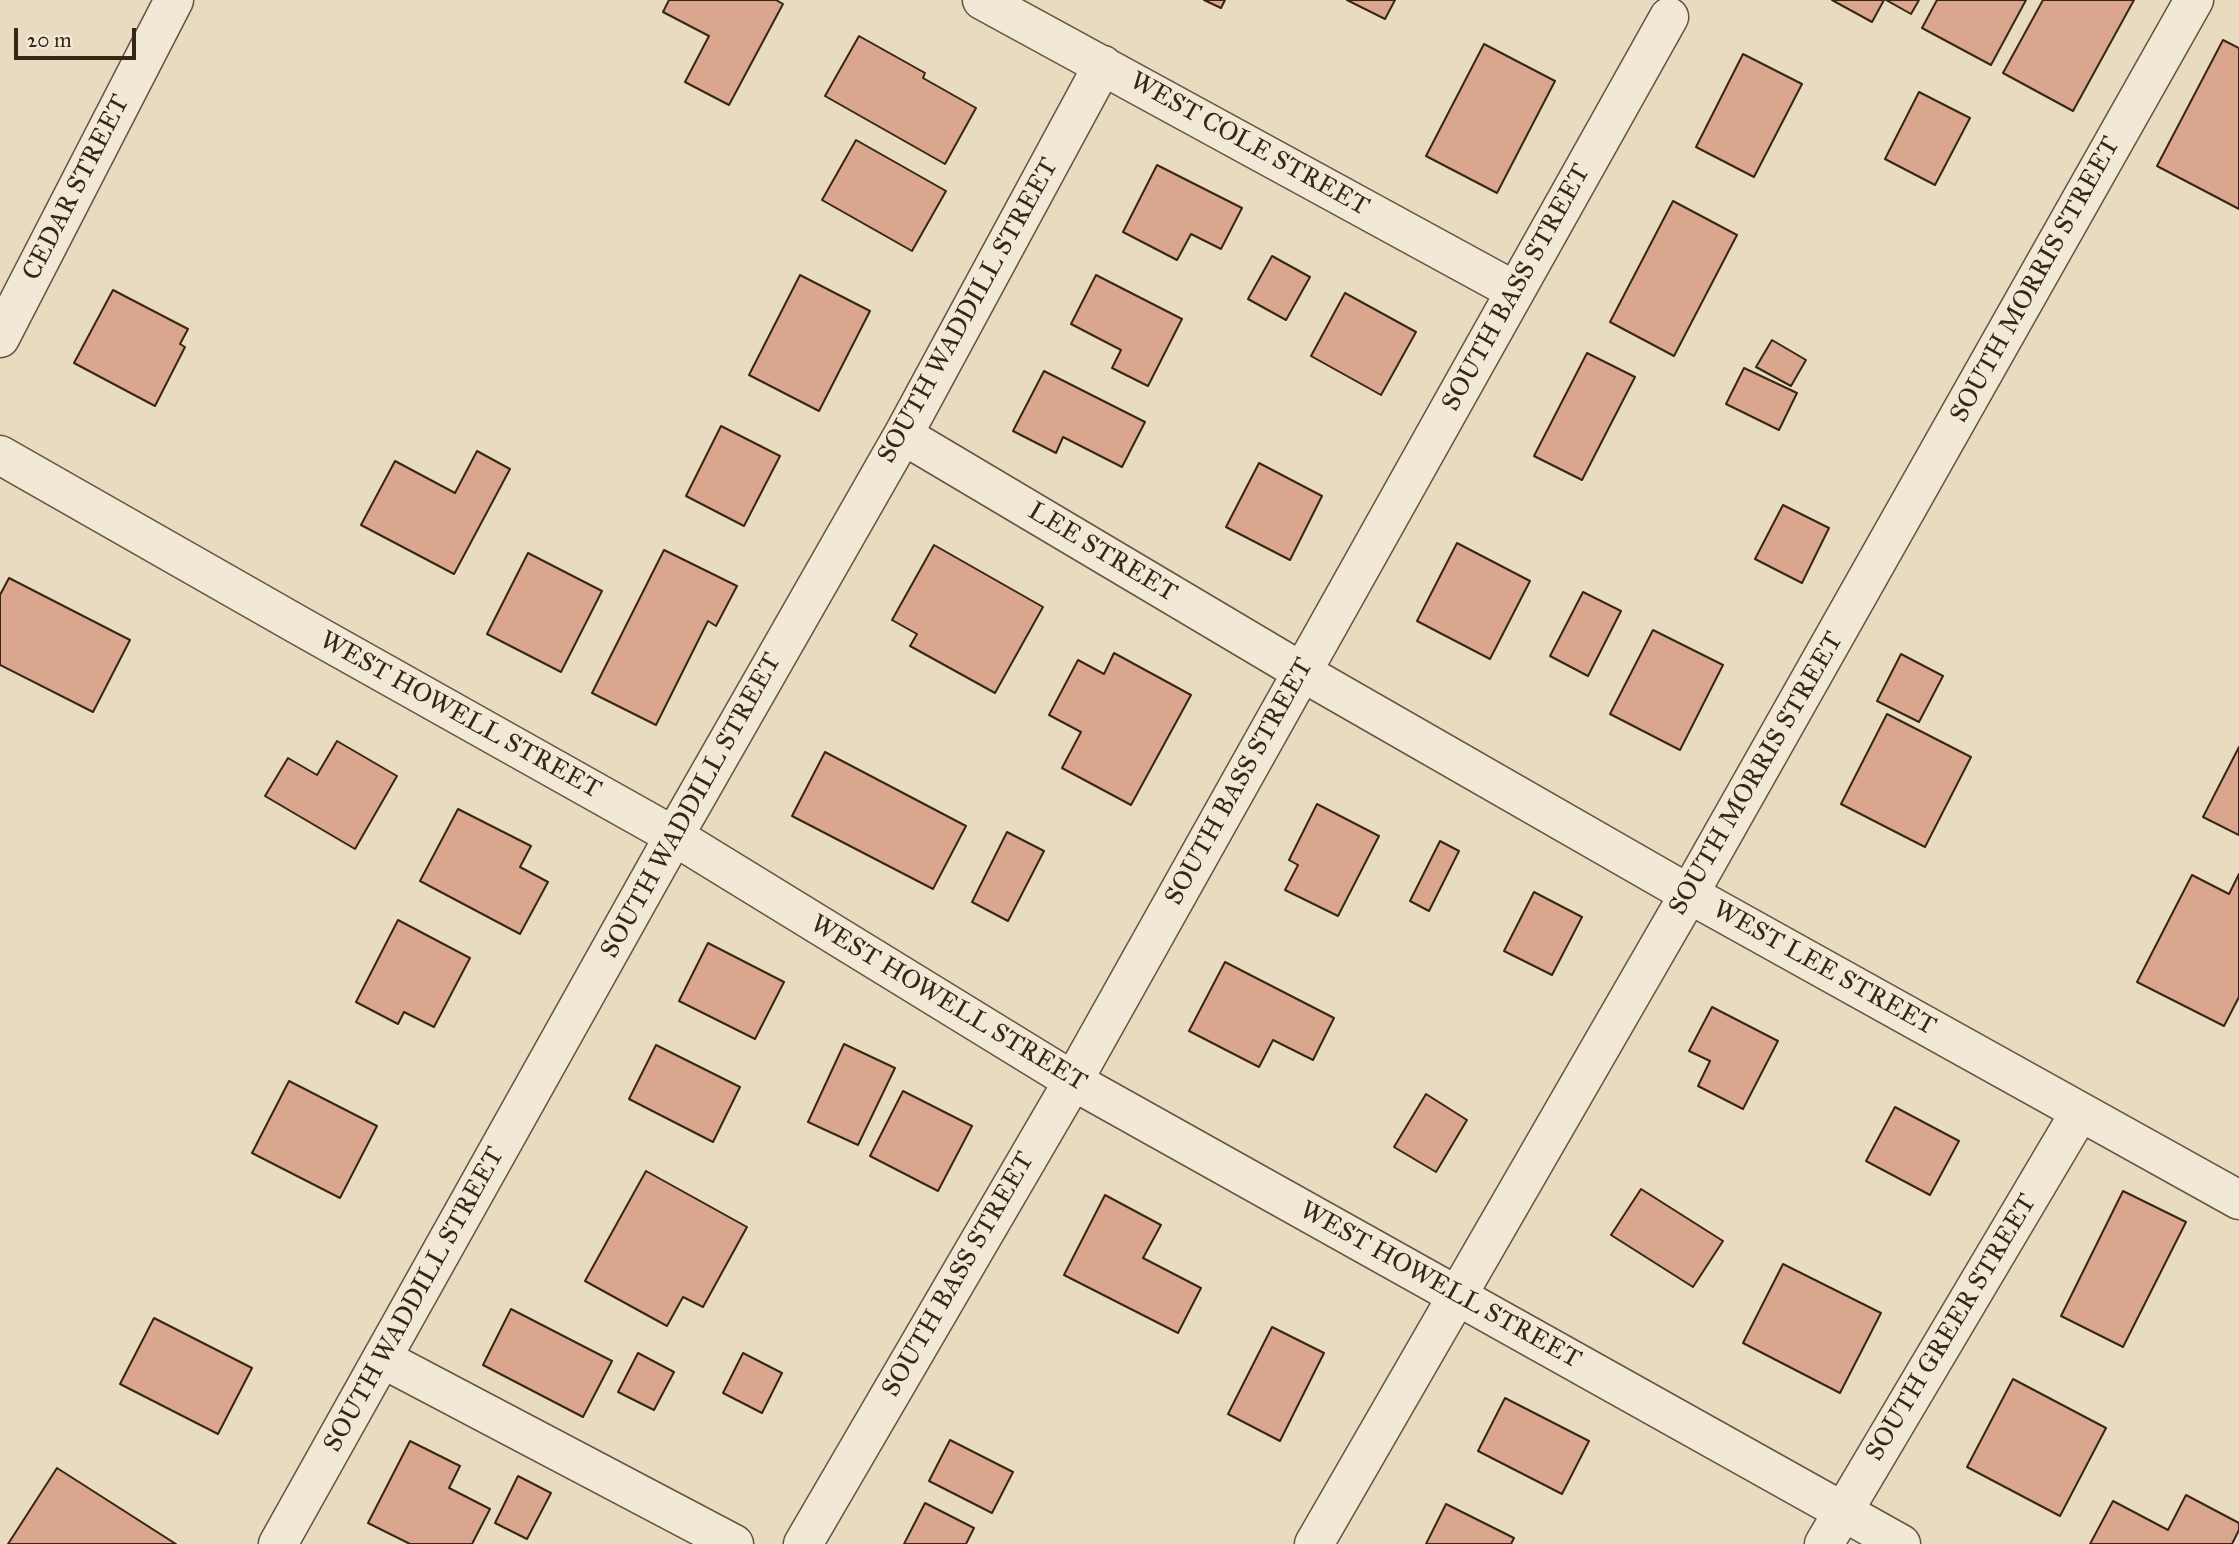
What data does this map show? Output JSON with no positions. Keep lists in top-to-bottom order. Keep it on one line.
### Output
{"streets":{"street":["WEST COLE STREET","CEDAR STREET","SOUTH MORRIS STREET","SOUTH BASS STREET","SOUTH WADDILL STREET","LEE STREET","WEST HOWELL STREET","WEST LEE STREET","SOUTH GREER STREET"]},"crossings":[["WEST COLE STREET","SOUTH BASS STREET"],["WEST COLE STREET","SOUTH WADDILL STREET"],["SOUTH MORRIS STREET","WEST HOWELL STREET"],["SOUTH MORRIS STREET","WEST LEE STREET"],["SOUTH BASS STREET","LEE STREET"],["SOUTH BASS STREET","WEST HOWELL STREET"],["SOUTH BASS STREET","WEST LEE STREET"],["SOUTH WADDILL STREET","LEE STREET"],["SOUTH WADDILL STREET","WEST HOWELL STREET"],["LEE STREET","WEST LEE STREET"],["WEST HOWELL STREET","SOUTH GREER STREET"],["WEST LEE STREET","SOUTH GREER STREET"]],"scale_bar":"20 m"}
